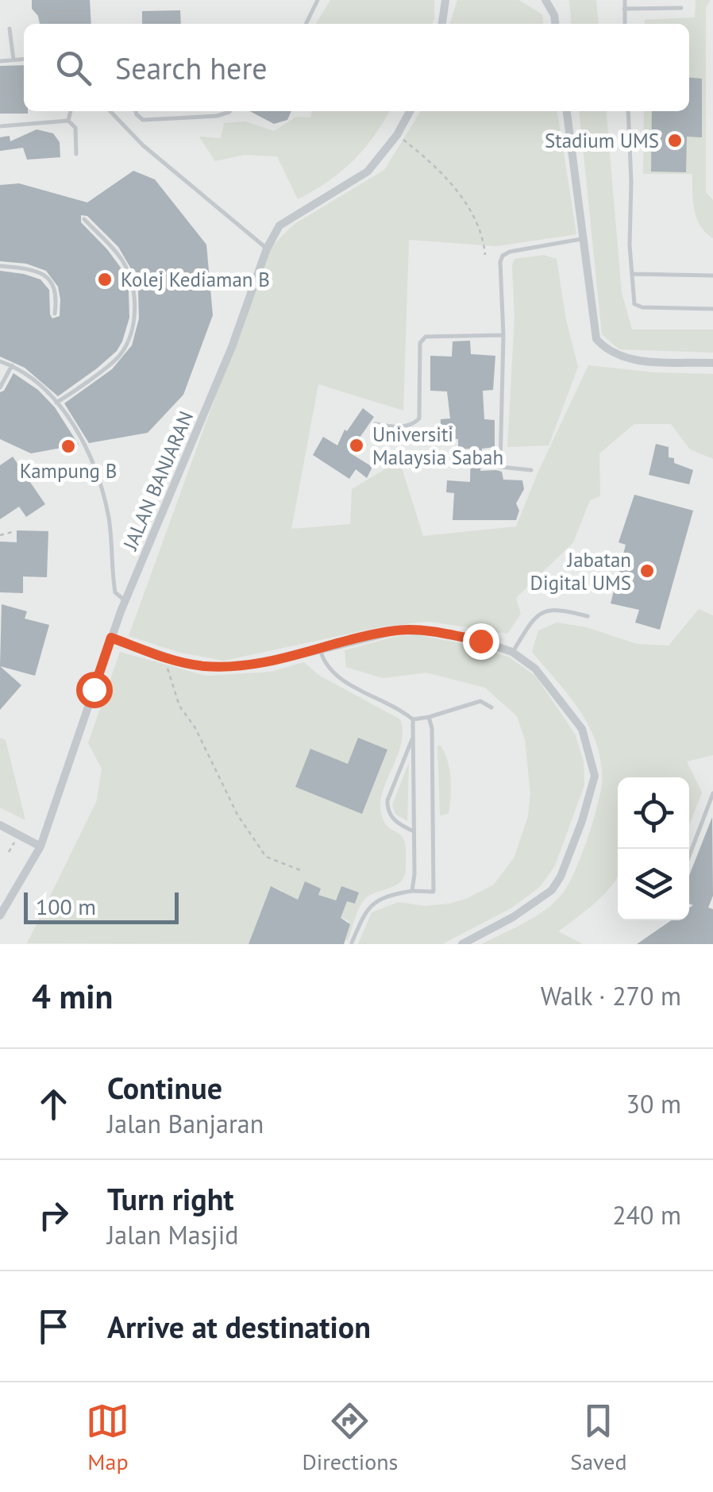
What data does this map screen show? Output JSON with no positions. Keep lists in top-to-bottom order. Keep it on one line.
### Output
{"streets":{"street":["JALAN BANJARAN"]},"places":["Stadium UMS","Kolej Kediaman B","Universiti Malaysia Sabah","Kampung B","Jabatan Digital UMS"],"scale_bar":"100 m","page":{"search":"Search here","scale":"100 m","heading":["4 min","Walk · 270 m"],"list":[["Continue","Jalan Banjaran","30 m"],["Turn right","Jalan Masjid","240 m"],"Arrive at destination"],"nav":["Map","Directions","Saved"]}}
